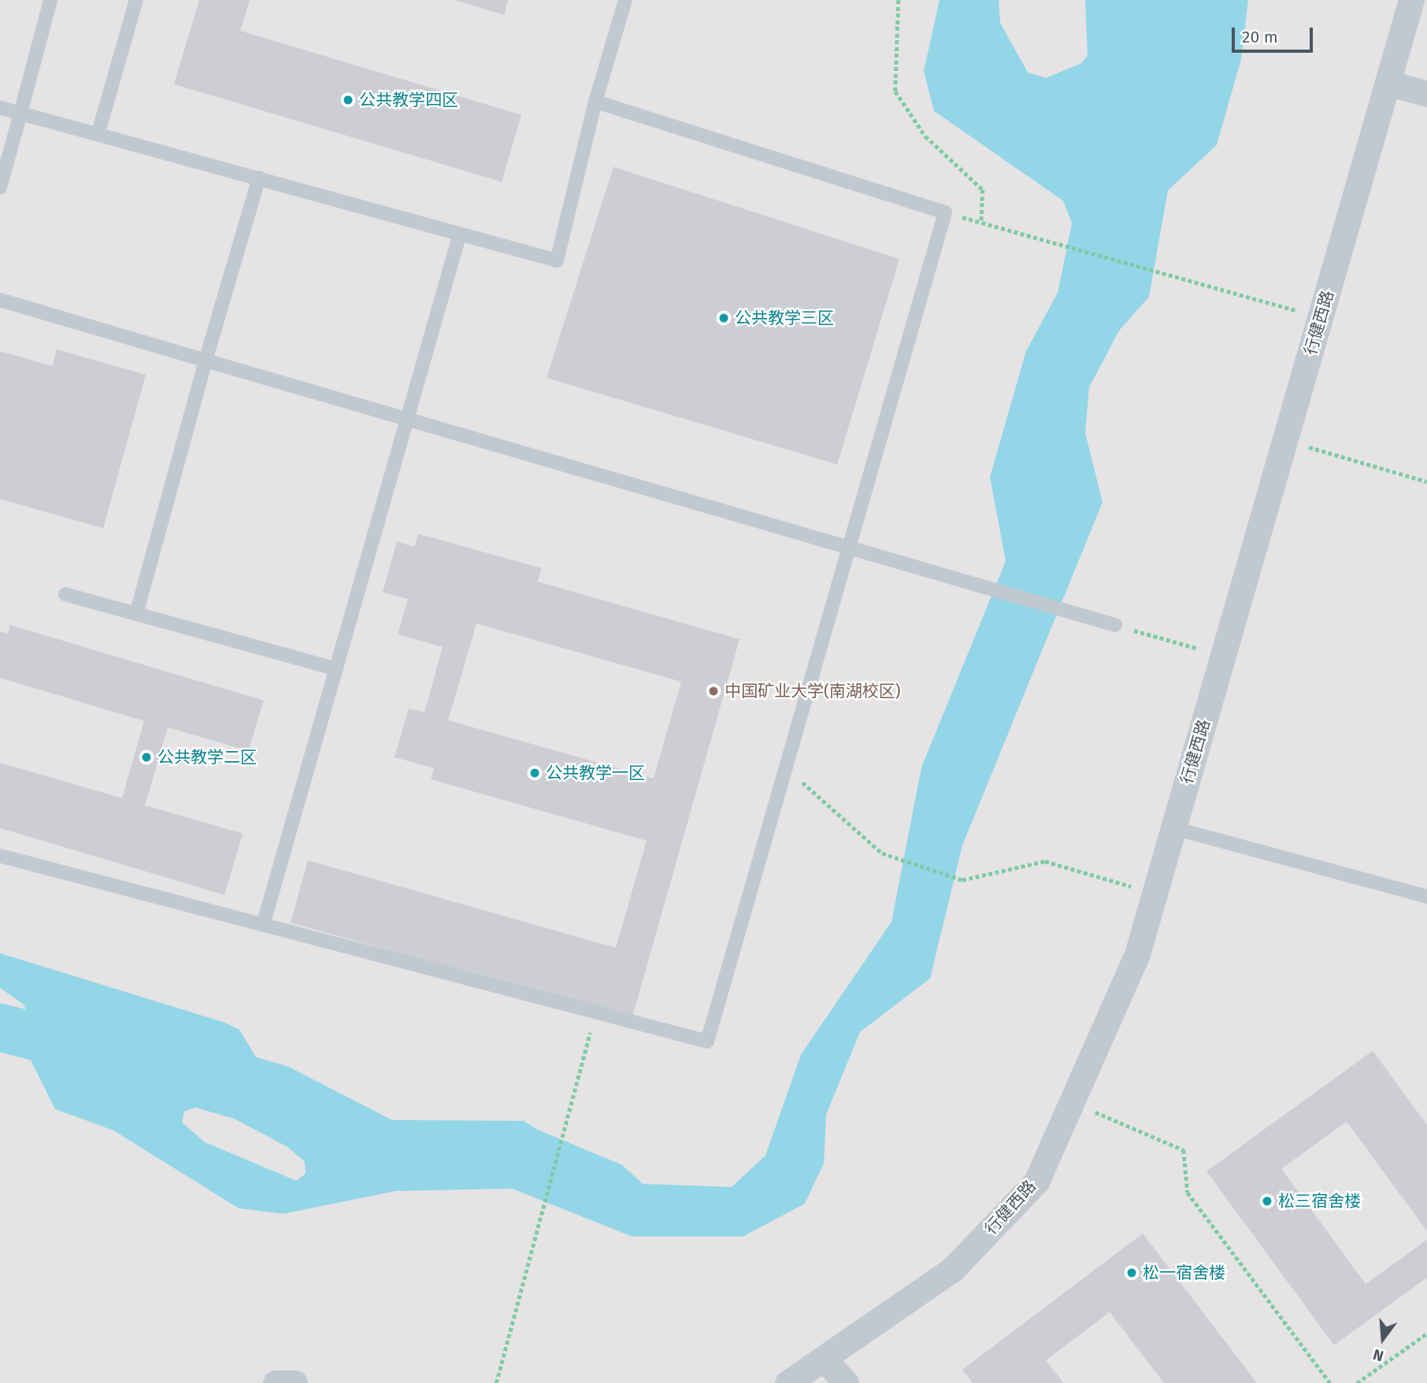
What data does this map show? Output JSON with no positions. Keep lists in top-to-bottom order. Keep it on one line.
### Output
{"streets":{"street":["行健西路"]},"places":["公共教学四区","公共教学三区","中国矿业大学(南湖校区)","公共教学二区","公共教学一区","松三宿舍楼","松一宿舍楼"],"scale_bar":"20 m","north":"bottom"}
